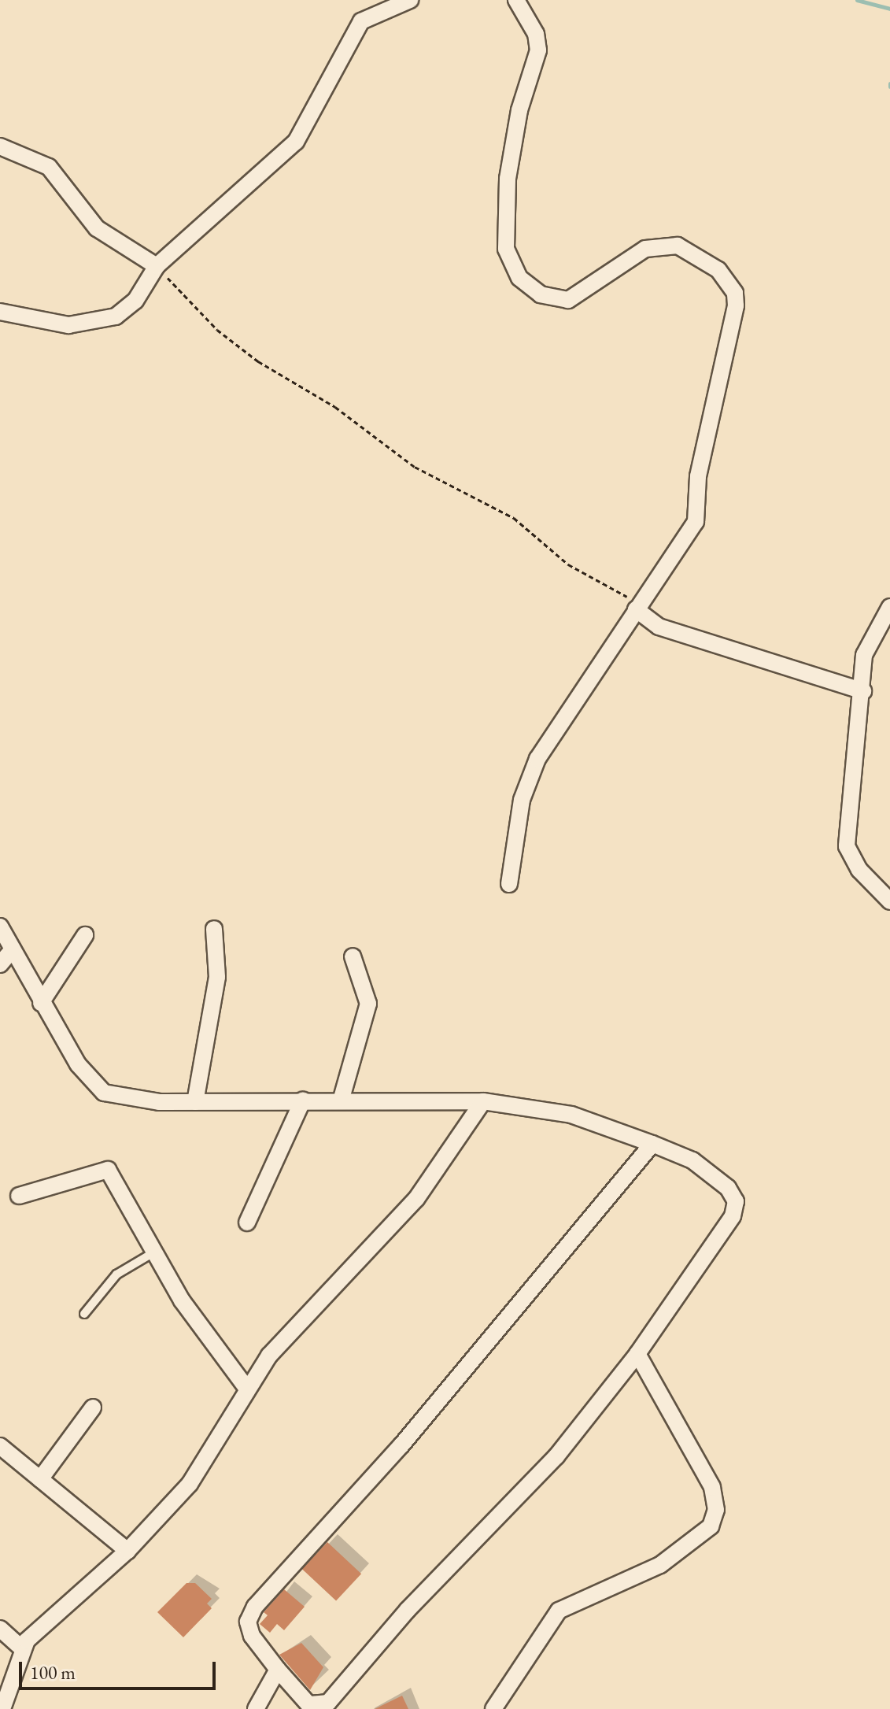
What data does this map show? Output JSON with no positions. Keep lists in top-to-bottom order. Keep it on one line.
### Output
{"scale_bar":"100 m"}
